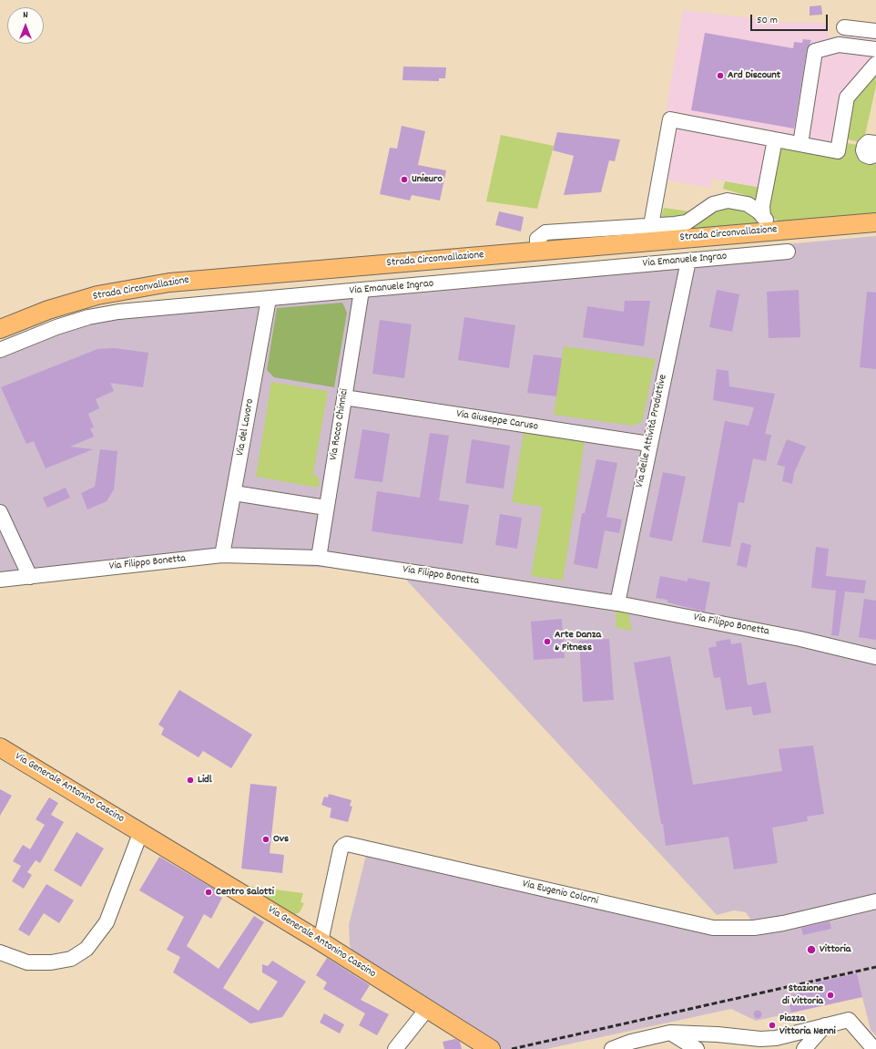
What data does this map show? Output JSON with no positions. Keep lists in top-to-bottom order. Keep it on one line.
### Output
{"streets":{"main road":["Strada Circonvallazione","Via Generale Antonino Cascino"],"street":["Via Emanuele Ingrao","Via Giuseppe Caruso","Via Rocco Chinnici","Via del Lavoro","Via delle Attività Produttive","Via Filippo Bonetta","Via Eugenio Colorni"]},"crossings":[["Via Emanuele Ingrao","Via Rocco Chinnici"],["Via Emanuele Ingrao","Via del Lavoro"],["Via Emanuele Ingrao","Via delle Attività Produttive"],["Via Giuseppe Caruso","Via Rocco Chinnici"],["Via Giuseppe Caruso","Via delle Attività Produttive"],["Via Rocco Chinnici","Via Filippo Bonetta"],["Via del Lavoro","Via Filippo Bonetta"],["Via delle Attività Produttive","Via Filippo Bonetta"],["Via Generale Antonino Cascino","Via Eugenio Colorni"]],"places":["Ard Discount","Unieuro","Arte Danza & Fitness","Lidl","Ovs","Centro Salotti","Vittoria","Stazione di Vittoria","Piazza Vittoria Nenni"],"scale_bar":"50 m","north":"top"}
